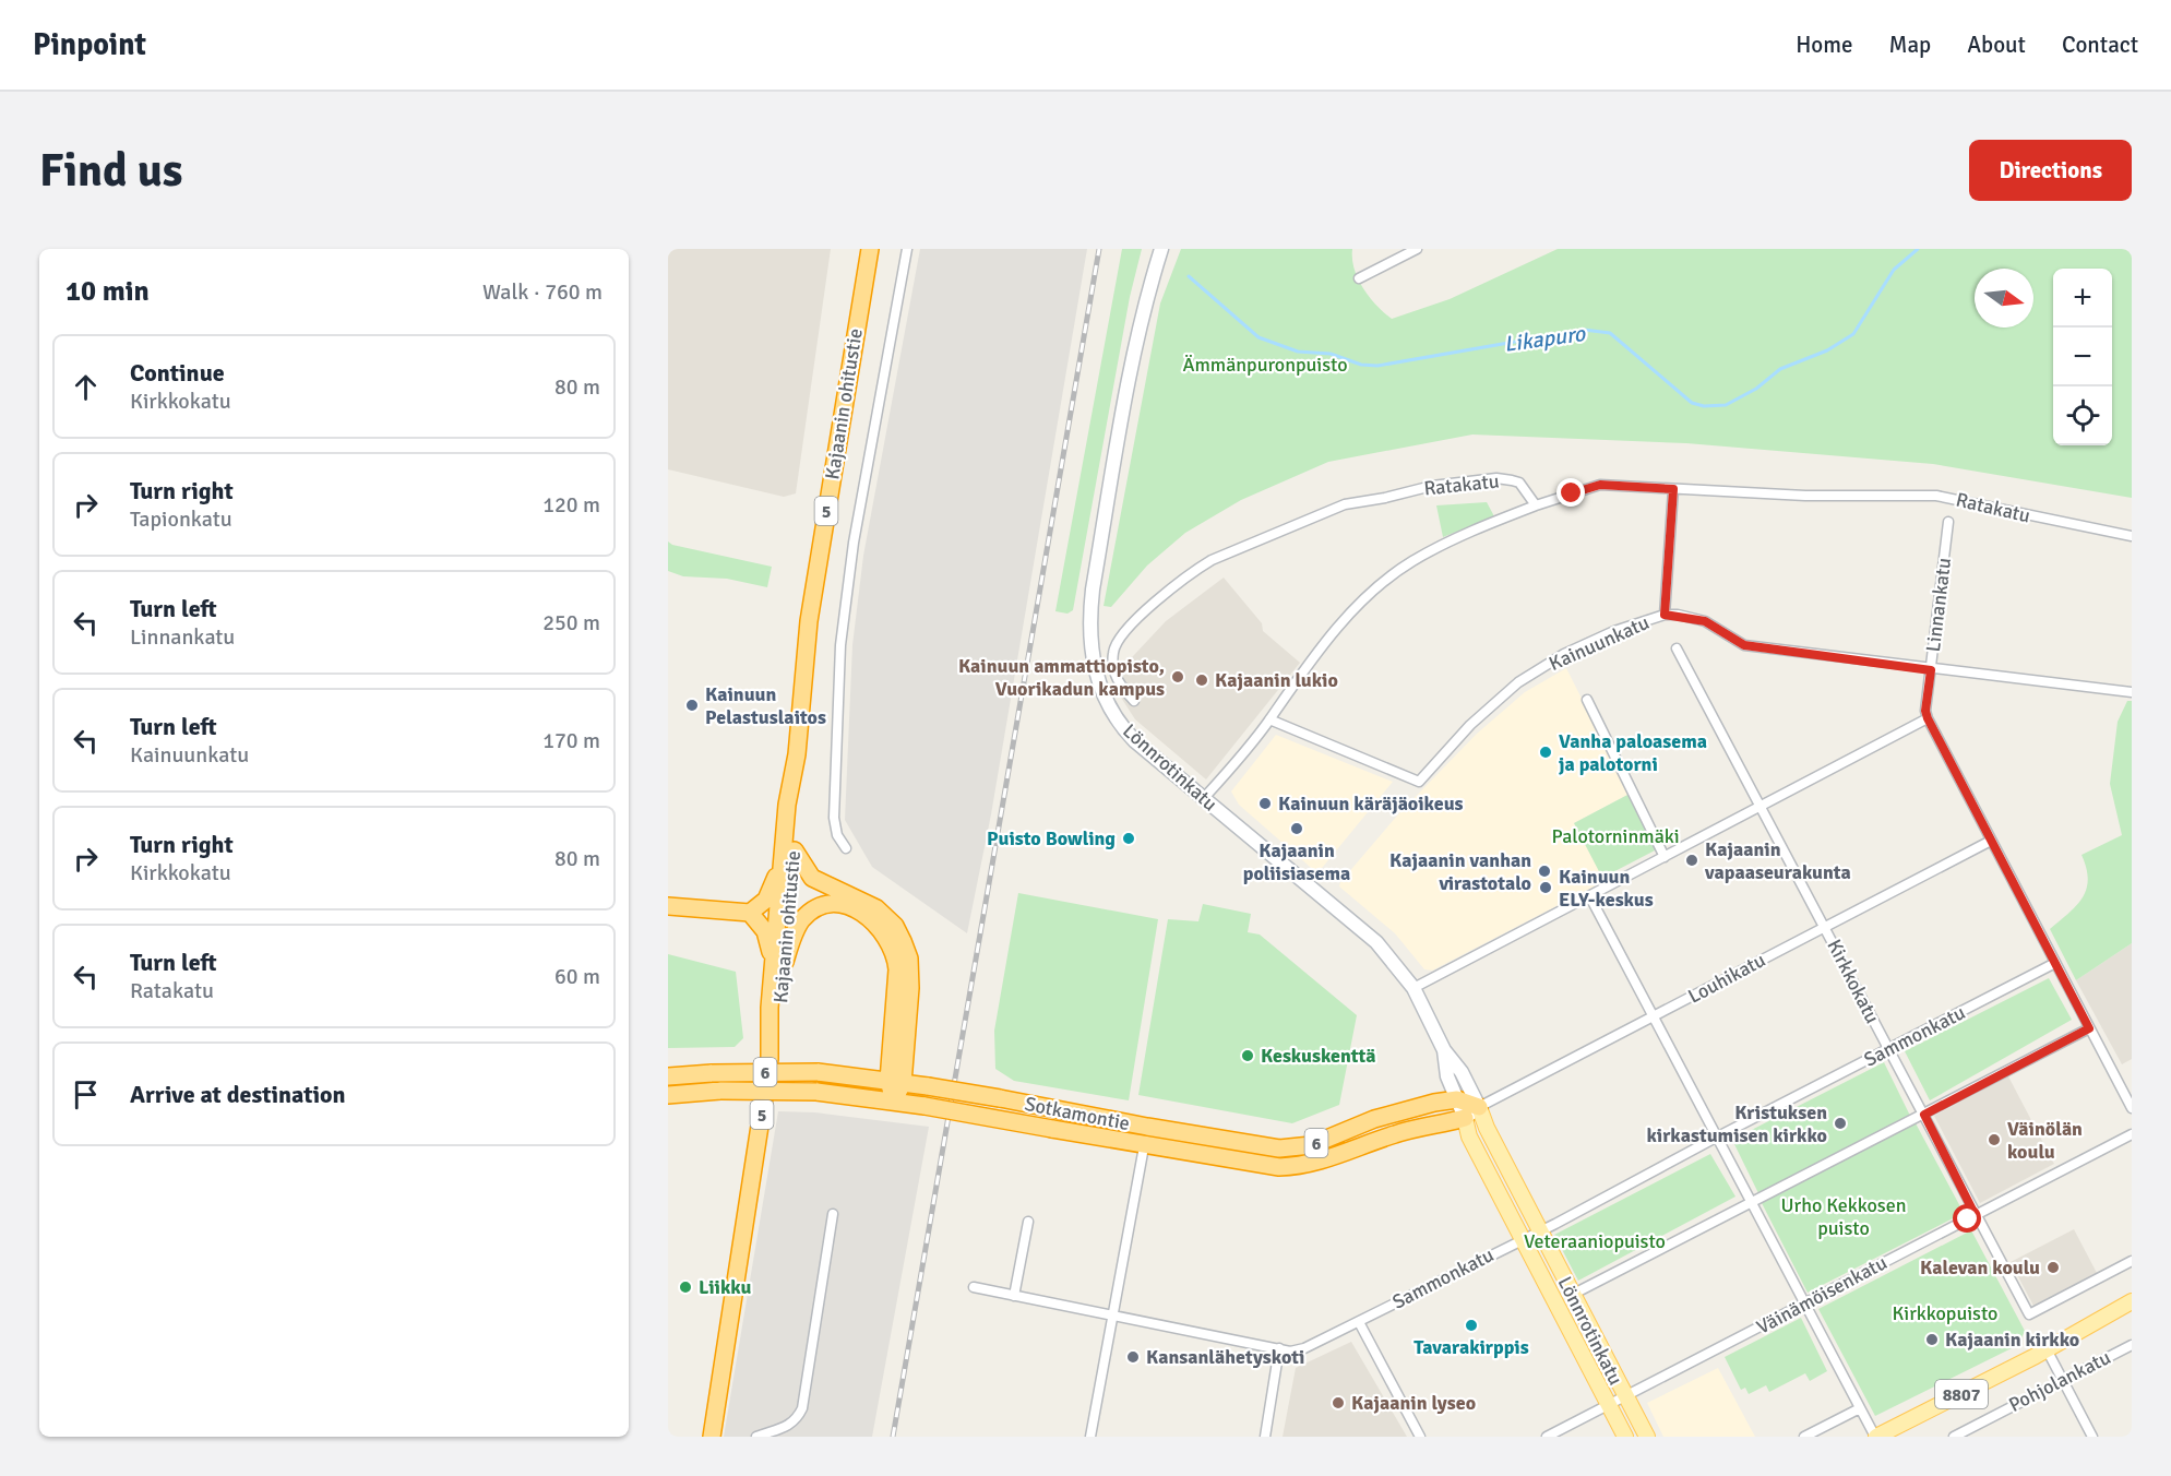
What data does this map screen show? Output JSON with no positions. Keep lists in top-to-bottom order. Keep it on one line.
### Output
{"streets":{"highway":["Kajaanin ohitustie","5","6","Sotkamontie"],"main road":["Lönnrotinkatu","Pohjolankatu","8807"],"street":["Ratakatu","Linnankatu","Kainuunkatu","Louhikatu","Kirkkokatu","Sammonkatu","Väinämöisenkatu"]},"crossings":[["Linnankatu","Kainuunkatu"],["Linnankatu","Louhikatu"],["Linnankatu","Sammonkatu"],["Lönnrotinkatu","Louhikatu"],["Lönnrotinkatu","Sammonkatu"],["Lönnrotinkatu","Sotkamontie"],["Lönnrotinkatu","Väinämöisenkatu"],["Louhikatu","Kirkkokatu"],["Louhikatu","Sotkamontie"],["Kirkkokatu","Sammonkatu"],["Kirkkokatu","Väinämöisenkatu"]],"water":["Likapuro"],"parks":["Ämmänpuronpuisto","Palotorninmäki","Urho Kekkosen puisto","Veteraaniopuisto","Kirkkopuisto"],"places":["Kainuun ammattiopisto, Vuorikadun kampus","Kajaanin lukio","Kainuun Pelastuslaitos","Vanha paloasema ja palotorni","Kainuun käräjäoikeus","Kajaanin poliisiasema","Puisto Bowling","Kajaanin vapaaseurakunta","Kajaanin vanhan virastotalo","Kainuun ELY-keskus","Keskuskenttä","Kristuksen kirkastumisen kirkko","Väinölän koulu","Kalevan koulu","Liikku","Tavarakirppis","Kajaanin kirkko","Kansanlähetyskoti","Kajaanin lyseo"],"north":"right","page":{"header":"Pinpoint","nav":["Home","Map","About","Contact"],"buttons":"Directions","title":"Find us","heading":["10 min","Walk · 760 m"],"map_buttons":["+","−"],"list":[["Continue","Kirkkokatu","80 m"],["Turn right","Tapionkatu","120 m"],["Turn left","Linnankatu","250 m"],["Turn left","Kainuunkatu","170 m"],["Turn right","Kirkkokatu","80 m"],["Turn left","Ratakatu","60 m"],"Arrive at destination"]}}
